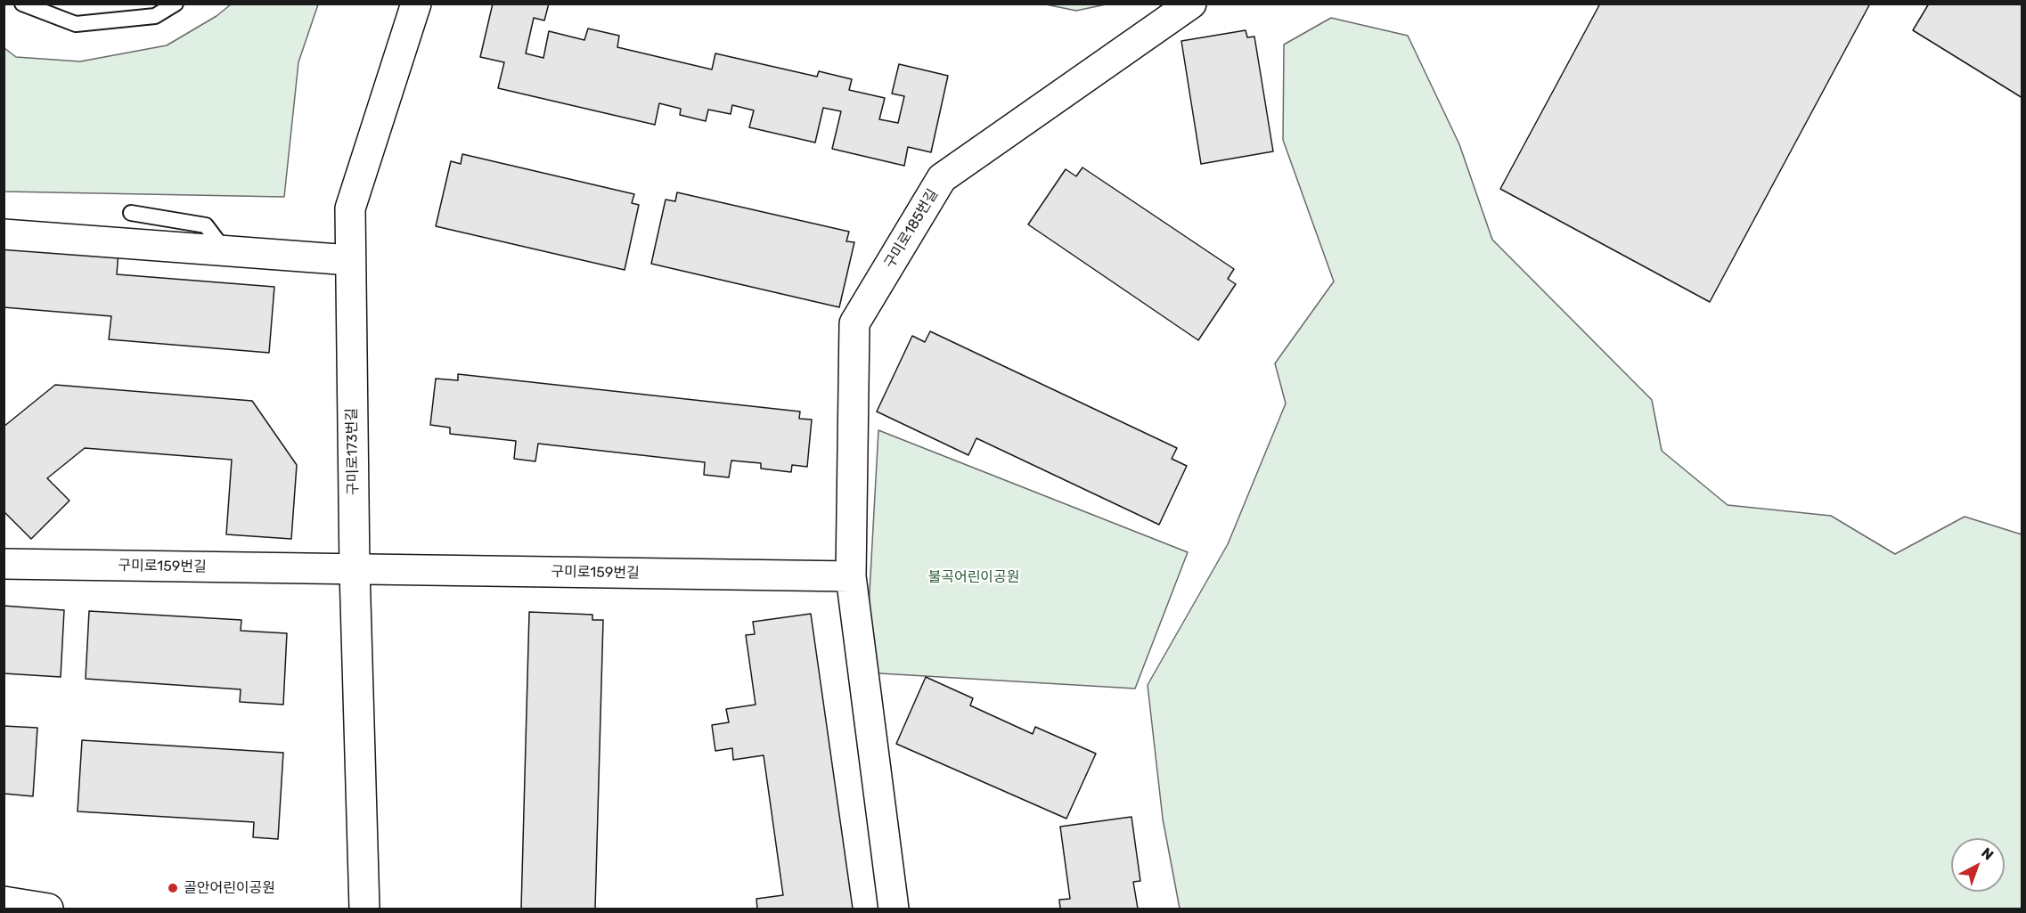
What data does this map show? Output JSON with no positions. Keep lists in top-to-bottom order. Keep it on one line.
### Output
{"streets":{"street":["구미로185번길","구미로173번길","구미로159번길"]},"crossings":[["구미로185번길","구미로159번길"],["구미로173번길","구미로159번길"]],"parks":["불곡어린이공원"],"places":["골안어린이공원"],"north":"top right"}
